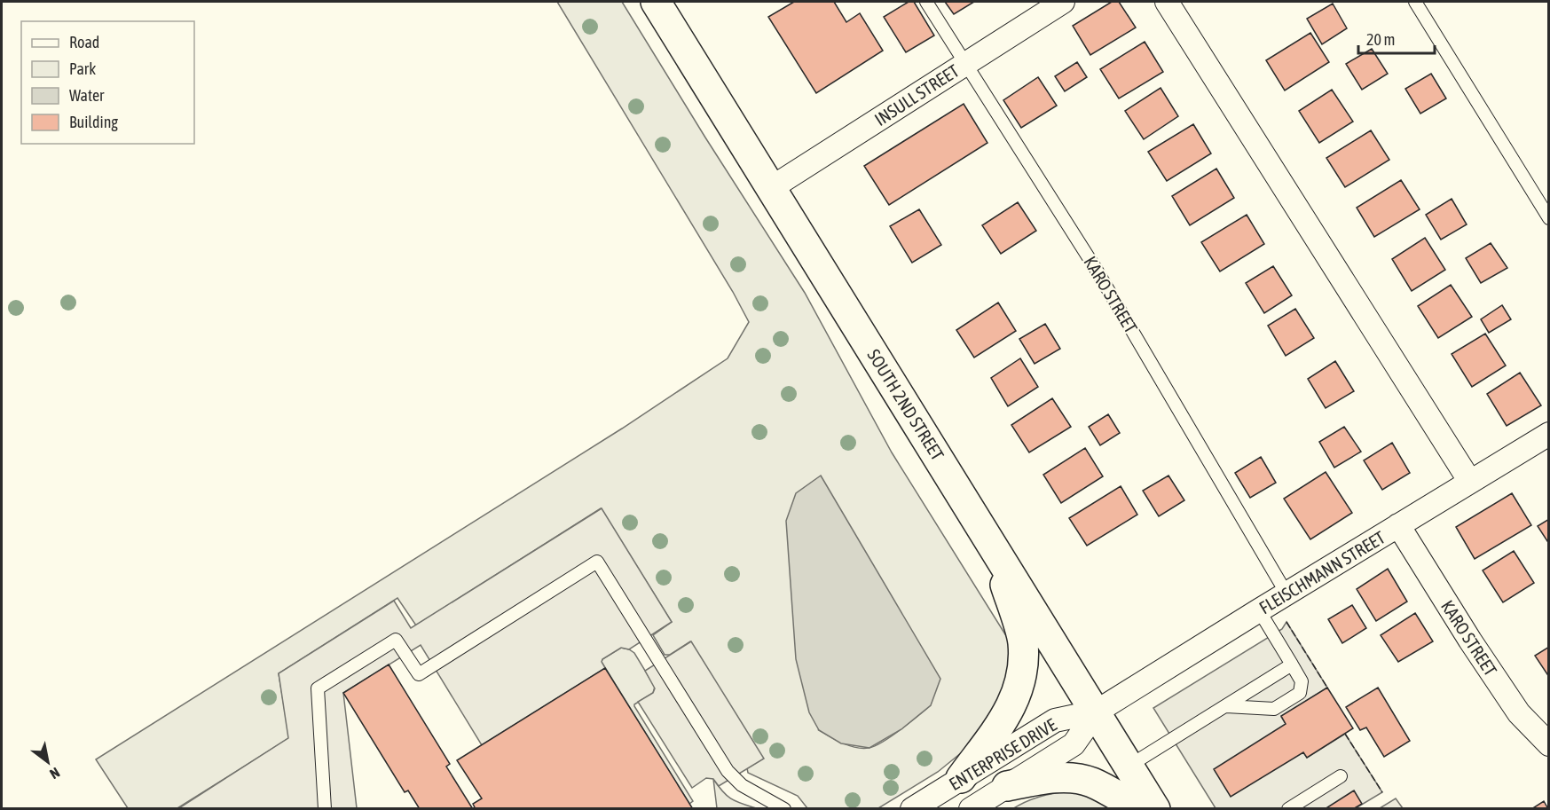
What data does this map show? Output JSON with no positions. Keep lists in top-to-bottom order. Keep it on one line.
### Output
{"streets":{"main road":["SOUTH 2ND STREET"],"street":["INSULL STREET","KARO STREET","FLEISCHMANN STREET","ENTERPRISE DRIVE"]},"crossings":[["INSULL STREET","KARO STREET"],["INSULL STREET","SOUTH 2ND STREET"],["KARO STREET","FLEISCHMANN STREET"],["SOUTH 2ND STREET","FLEISCHMANN STREET"],["SOUTH 2ND STREET","ENTERPRISE DRIVE"],["FLEISCHMANN STREET","ENTERPRISE DRIVE"]],"legend":["Road","Park","Water","Building"],"scale_bar":"20 m","north":"bottom right"}
